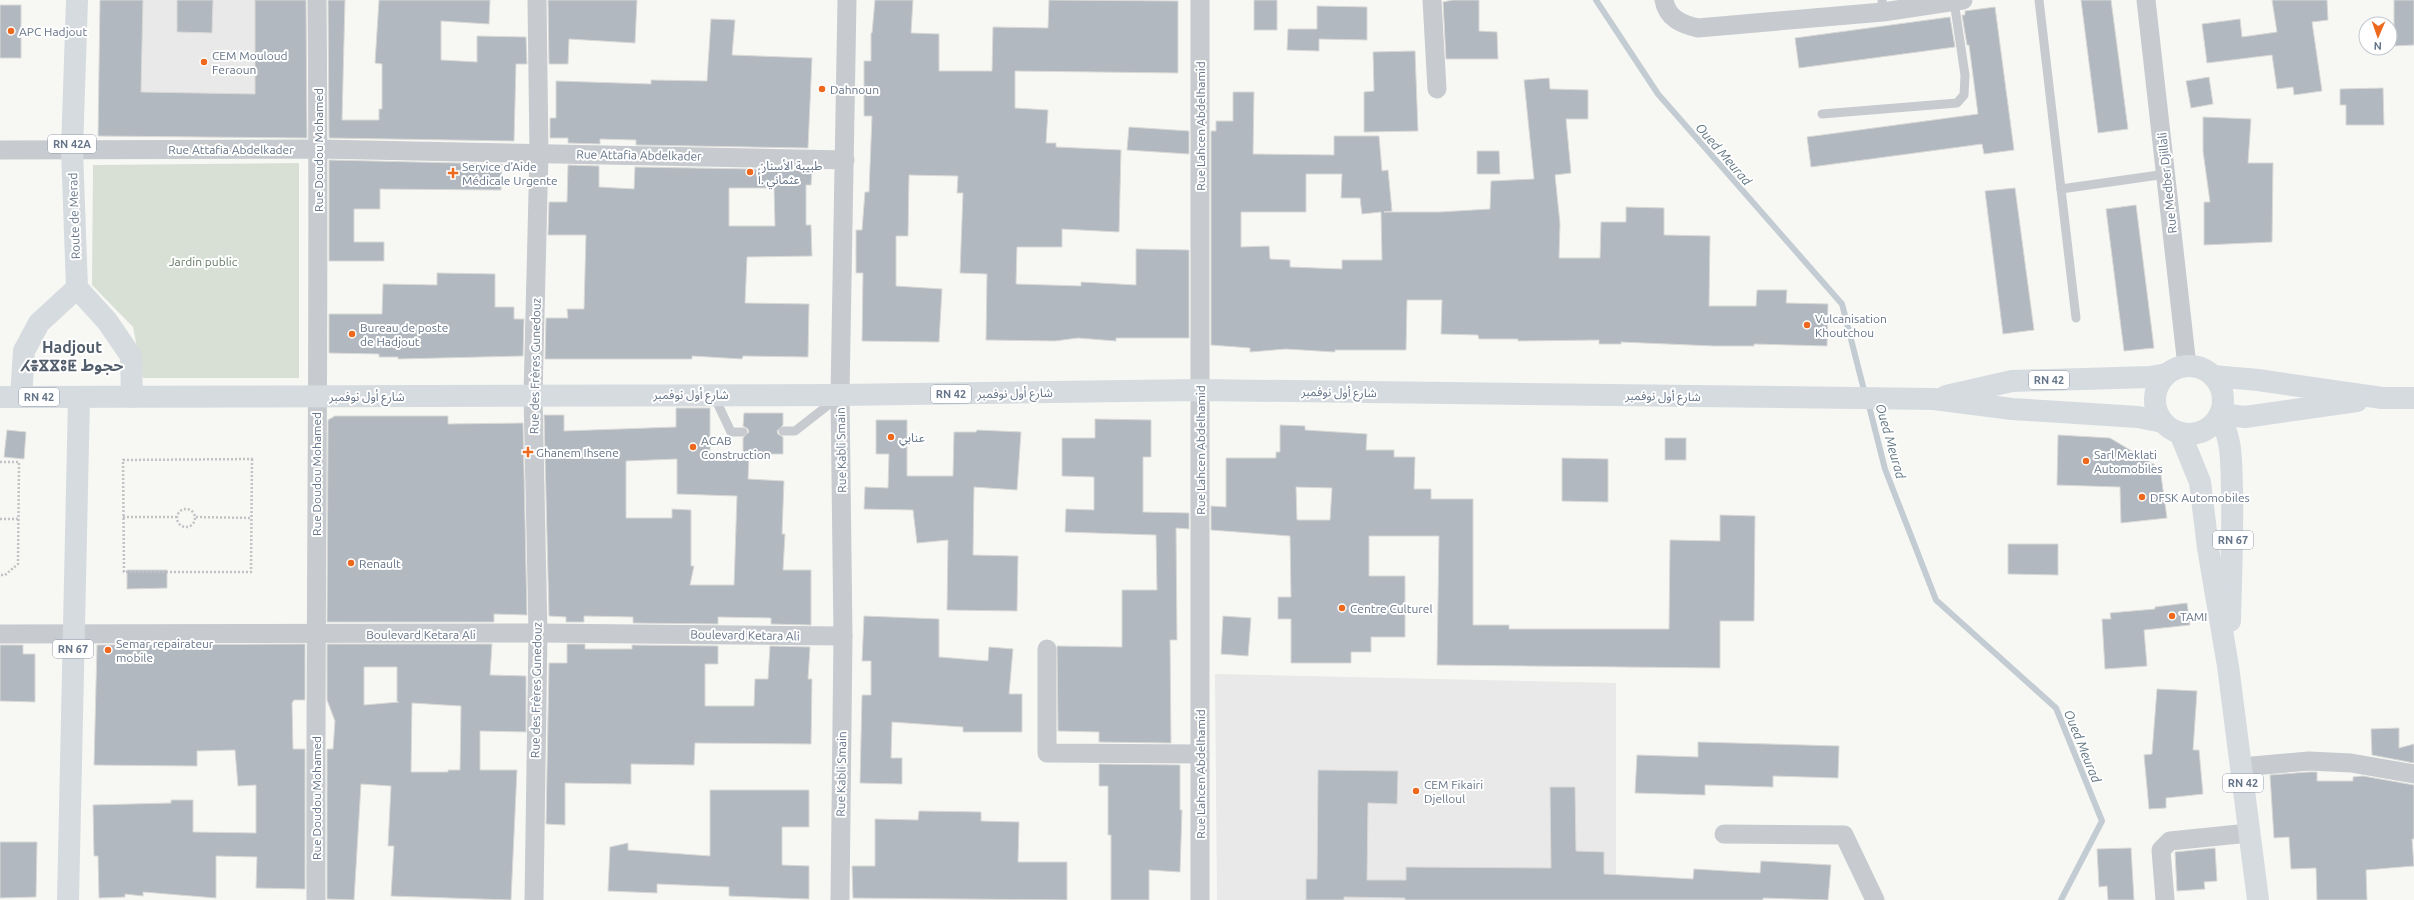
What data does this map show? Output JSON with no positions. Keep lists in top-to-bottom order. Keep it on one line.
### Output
{"streets":{"main road":["RN 42A","Route de Merad","RN 42","شارع أول نوفمبر","RN 67"],"street":["Rue Lahcen Abdelhamid","Rue Attafia Abdelkader","Rue Doudou Mohamed","Rue Medber Djillali","Rue des Frères Gunedouz","Rue Kabli Smain","Boulevard Ketara Ali"]},"crossings":[["Rue Lahcen Abdelhamid","شارع أول نوفمبر"],["Rue Attafia Abdelkader","Rue Doudou Mohamed"],["Rue Attafia Abdelkader","Route de Merad"],["Rue Attafia Abdelkader","Rue des Frères Gunedouz"],["Rue Attafia Abdelkader","Rue Kabli Smain"],["Rue Doudou Mohamed","شارع أول نوفمبر"],["Rue Doudou Mohamed","Boulevard Ketara Ali"],["Rue Medber Djillali","RN 42"],["Rue Medber Djillali","RN 67"],["Rue des Frères Gunedouz","شارع أول نوفمبر"],["Rue des Frères Gunedouz","Boulevard Ketara Ali"],["RN 42","شارع أول نوفمبر"],["RN 42","RN 67"],["شارع أول نوفمبر","Rue Kabli Smain"],["شارع أول نوفمبر","RN 67"],["Rue Kabli Smain","Boulevard Ketara Ali"],["RN 67","Boulevard Ketara Ali"]],"districts":["Hadjout ⵃⴻⴵⴵⵓⵟ حجوط"],"water":["Oued Meurad"],"parks":["Jardin public"],"places":{"other":["APC Hadjout","CEM Mouloud Feraoun","Dahnoun","طبيبة الأسنان عثماني .أ","Vulcanisation Khoutchou","Bureau de poste de Hadjout","عنابي","ACAB Construction","Sarl Meklati Automobiles","DFSK Automobiles","Renault","Centre Culturel","TAMI","Semar repairateur mobile","CEM Fikairi Djelloul"],"health":["Service d’Aide Médicale Urgente","Ghanem Ihsene"]},"north":"bottom"}
